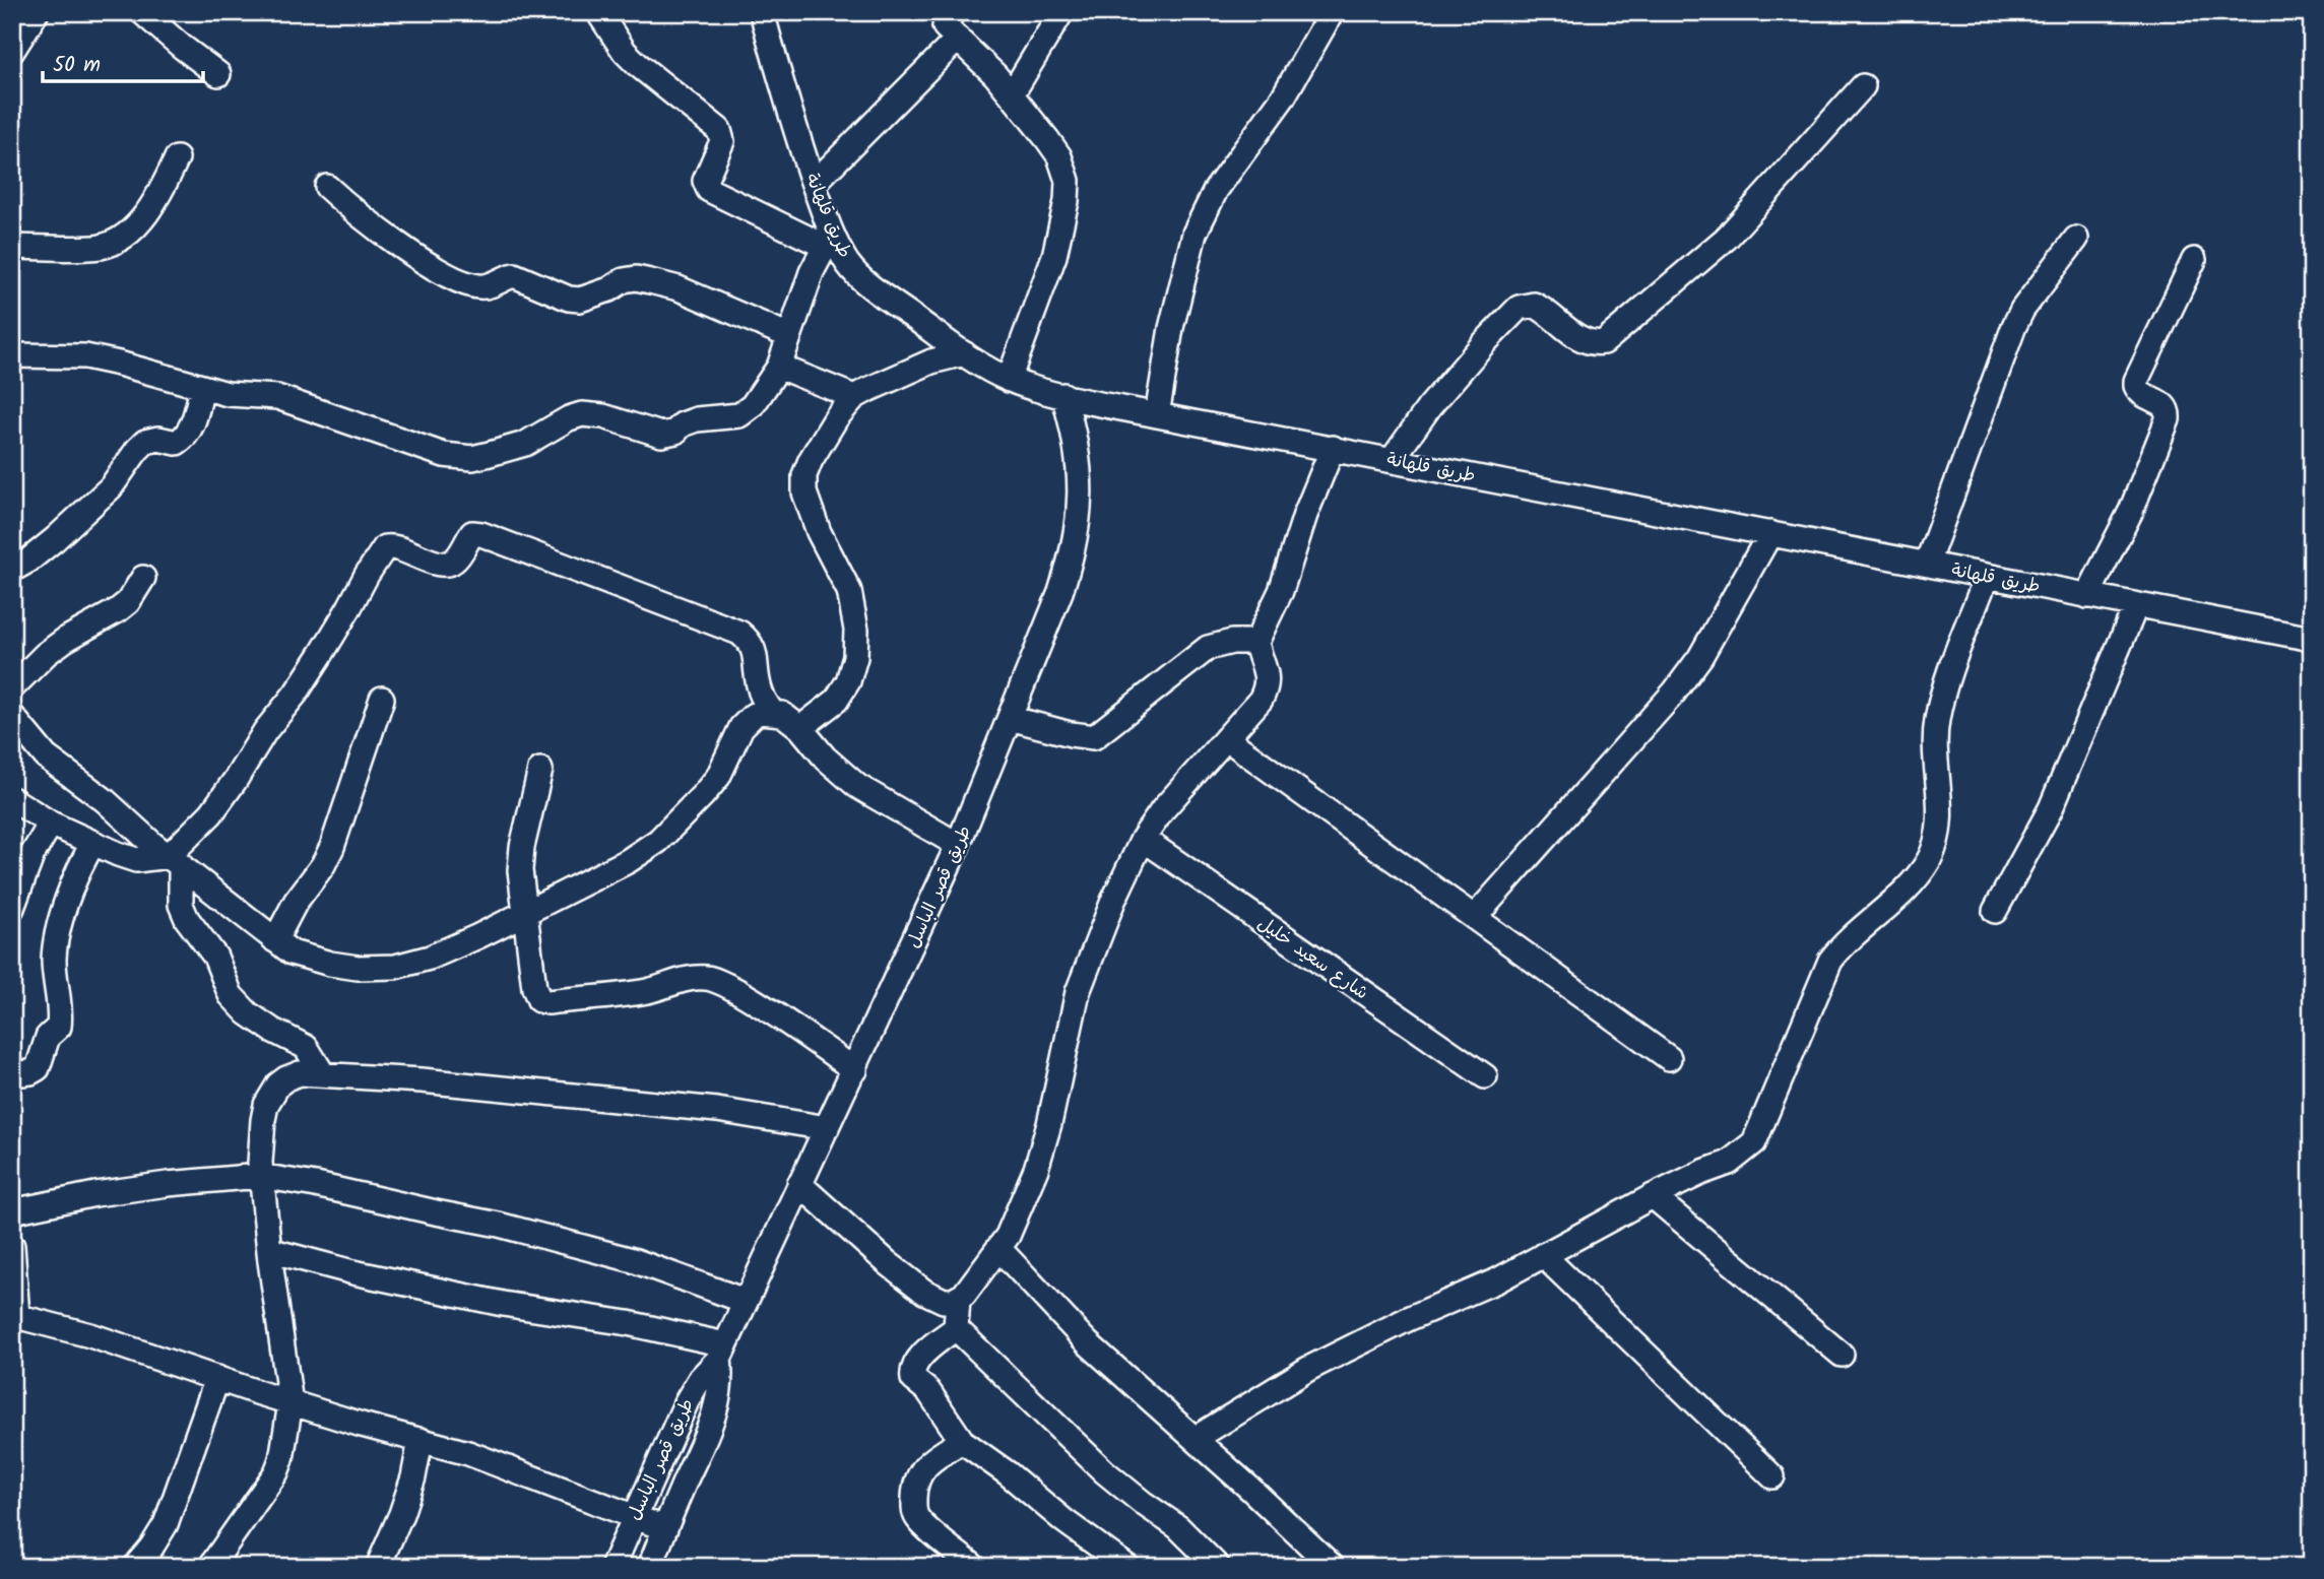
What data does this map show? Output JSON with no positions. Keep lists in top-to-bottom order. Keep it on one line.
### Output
{"streets":{"street":["طريق قلهانة","طريق قصر الباسل","شارع سعيد خليل"]},"crossings":[["طريق قلهانة","طريق قصر الباسل"]],"scale_bar":"50 m"}
